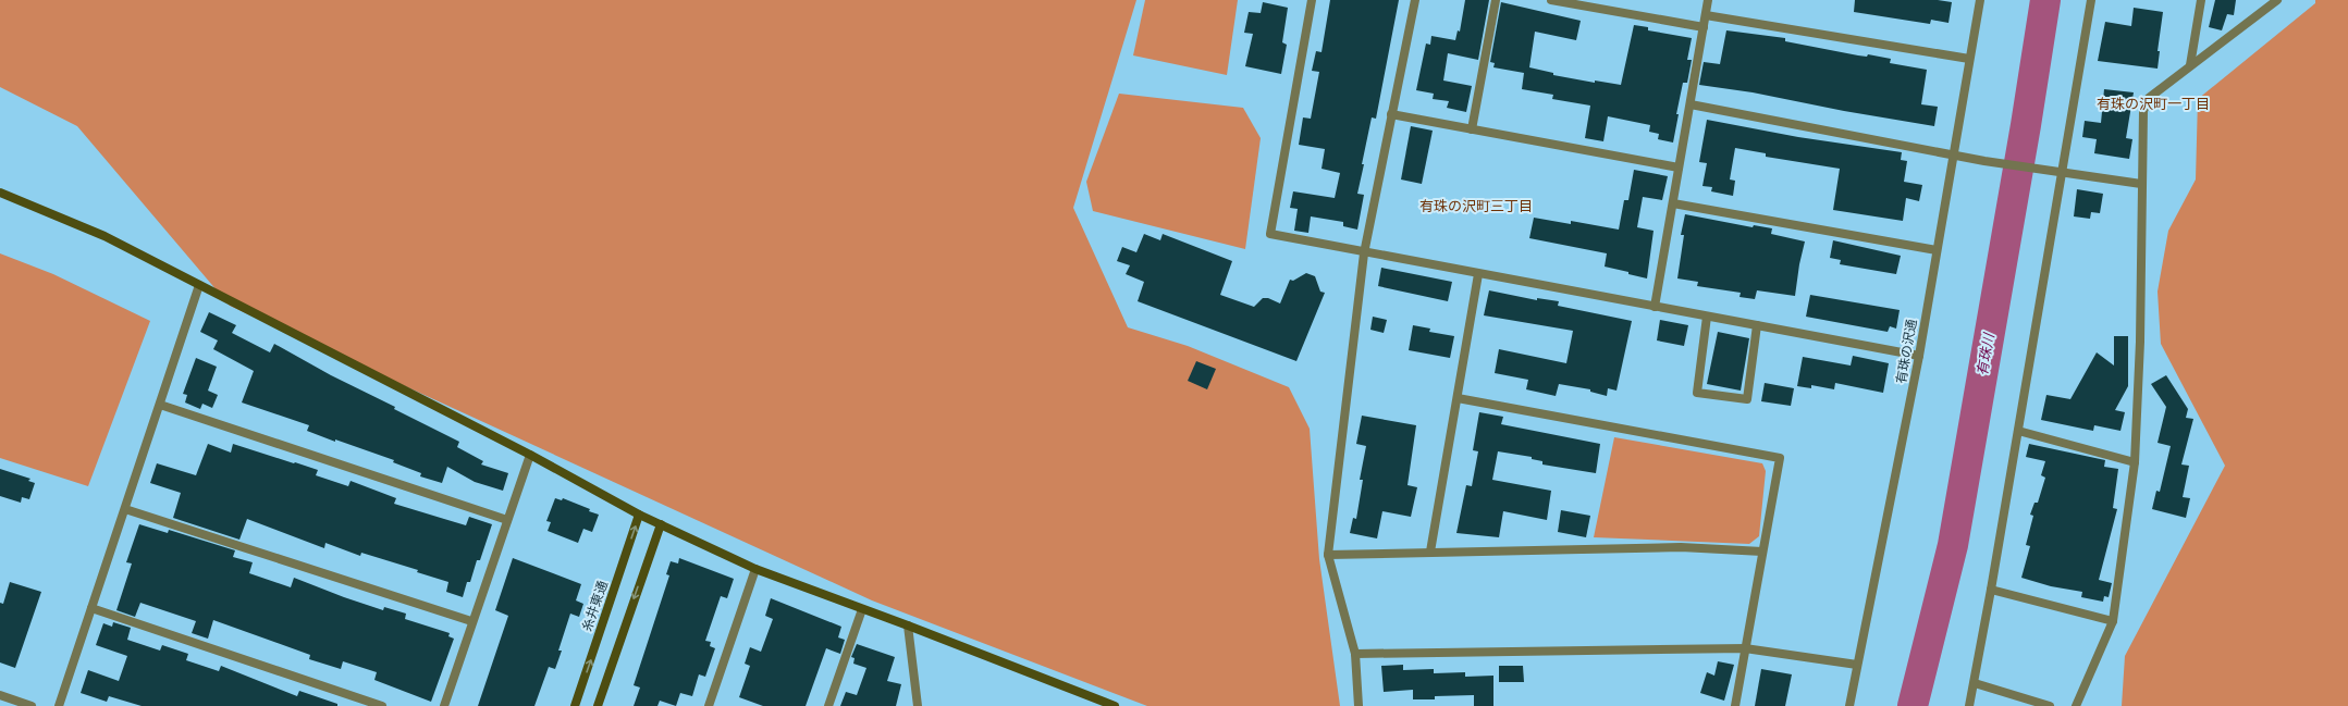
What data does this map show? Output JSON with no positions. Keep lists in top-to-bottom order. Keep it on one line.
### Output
{"streets":{"street":["有珠の沢通","糸井東通"]},"districts":["有珠の沢町一丁目","有珠の沢町三丁目"],"water":["有珠川"]}
